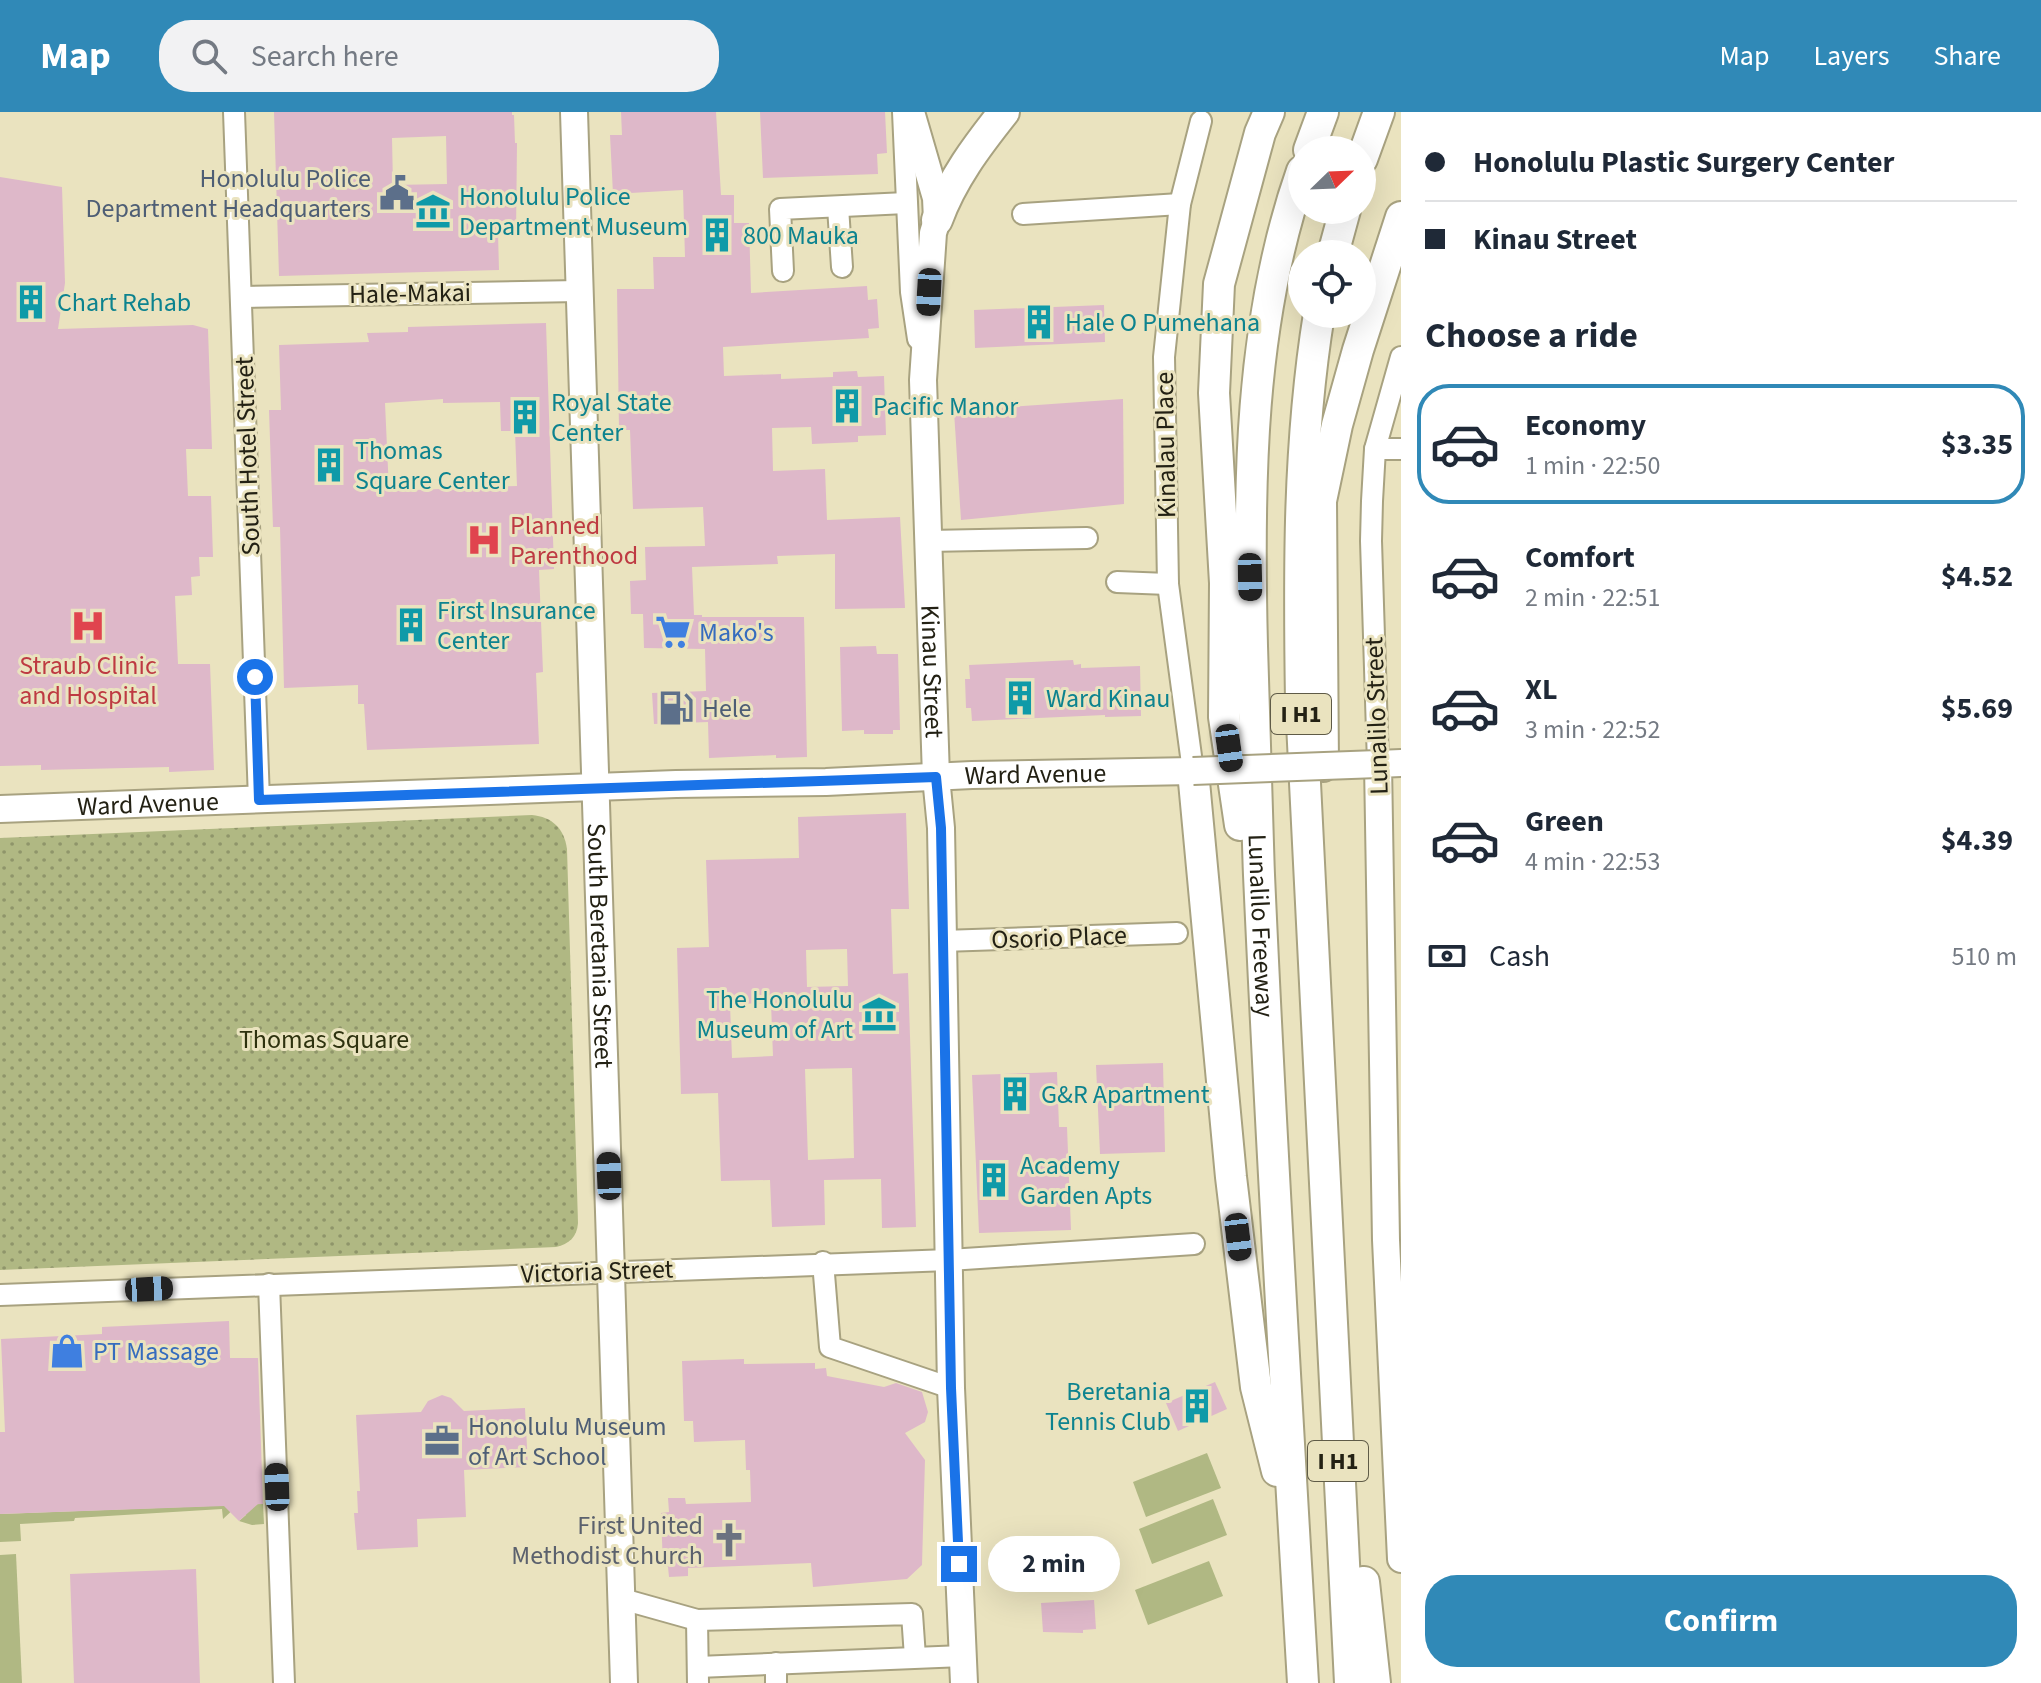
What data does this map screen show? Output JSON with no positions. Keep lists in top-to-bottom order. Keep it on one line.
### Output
{"streets":{"highway":["I H1","Lunalilo Freeway"],"main road":["Kinau Street","Lunalilo Street","Ward Avenue","South Beretania Street"],"street":["Hale-Makai","Kinalau Place","South Hotel Street","Osorio Place","Victoria Street"]},"crossings":[["Hale-Makai","South Hotel Street"],["Hale-Makai","South Beretania Street"],["Kinalau Place","Ward Avenue"],["South Hotel Street","Ward Avenue"],["Kinau Street","Ward Avenue"],["Kinau Street","Osorio Place"],["Kinau Street","Victoria Street"],["Lunalilo Street","Ward Avenue"],["Ward Avenue","South Beretania Street"],["South Beretania Street","Victoria Street"]],"parks":["Thomas Square"],"places":{"public building":["Honolulu Police Department Headquarters"],"museum":["Honolulu Police Department Museum","The Honolulu Museum of Art"],"building":["800 Mauka","Chart Rehab","Hale O Pumehana","Pacific Manor","Royal State Center","Thomas Square Center","First Insurance Center","Ward Kinau","G&R Apartment","Academy Garden Apts","Beretania Tennis Club"],"hospital":["Planned Parenthood","Straub Clinic and Hospital"],"supermarket":["Mako's"],"fuel station":["Hele"],"shop":["PT Massage"],"office":["Honolulu Museum of Art School"],"church":["First United Methodist Church"]},"north":"top right","page":{"header":"Map","search":"Search here","nav":["Map","Layers","Share"],"banner":["Honolulu Plastic Surgery Center","Kinau Street"],"heading":"Choose a ride","list":[{"name":"Economy","note":"1 min · 22:50","value":"$3.35"},{"name":"Comfort","note":"2 min · 22:51","value":"$4.52"},{"name":"XL","note":"3 min · 22:52","value":"$5.69"},{"name":"Green","note":"4 min · 22:53","value":"$4.39"}],"pay":["Cash","510 m"],"bubble":"2 min","buttons":"Confirm"}}
